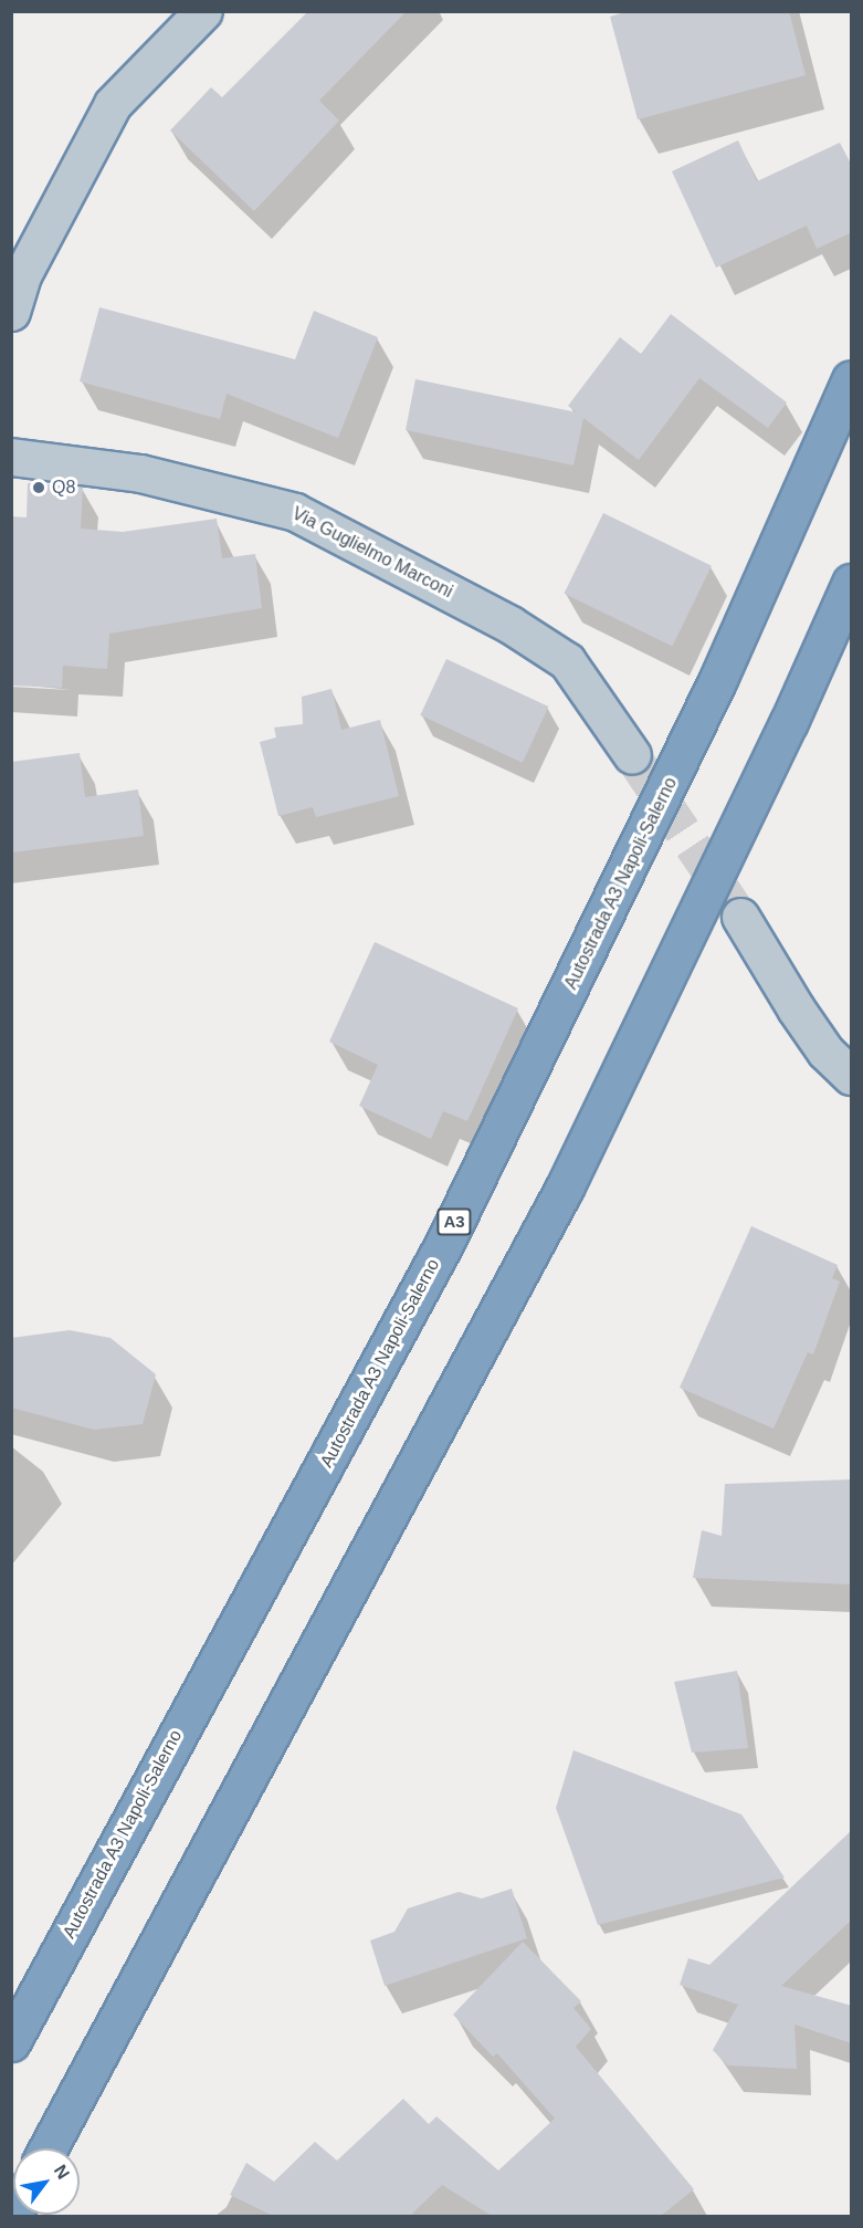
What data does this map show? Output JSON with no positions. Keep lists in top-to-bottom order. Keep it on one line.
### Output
{"streets":{"highway":["Autostrada A3 Napoli-Salerno","A3"],"street":["Via Guglielmo Marconi"]},"places":["Q8"],"north":"top right"}
